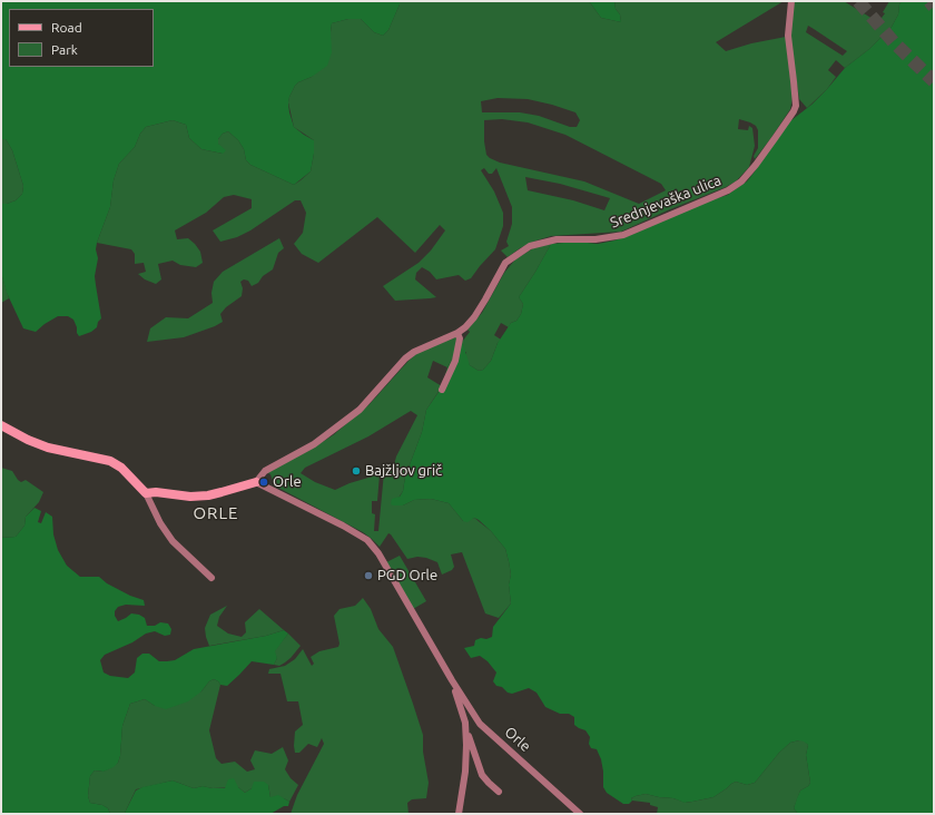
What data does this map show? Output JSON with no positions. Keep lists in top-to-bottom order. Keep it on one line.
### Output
{"streets":{"street":["Srednjevaška ulica","Orle"]},"crossings":[["Srednjevaška ulica","Orle"]],"districts":["ORLE"],"places":["Bajžljov grič","Orle","PGD Orle"],"legend":["Road","Park"]}
